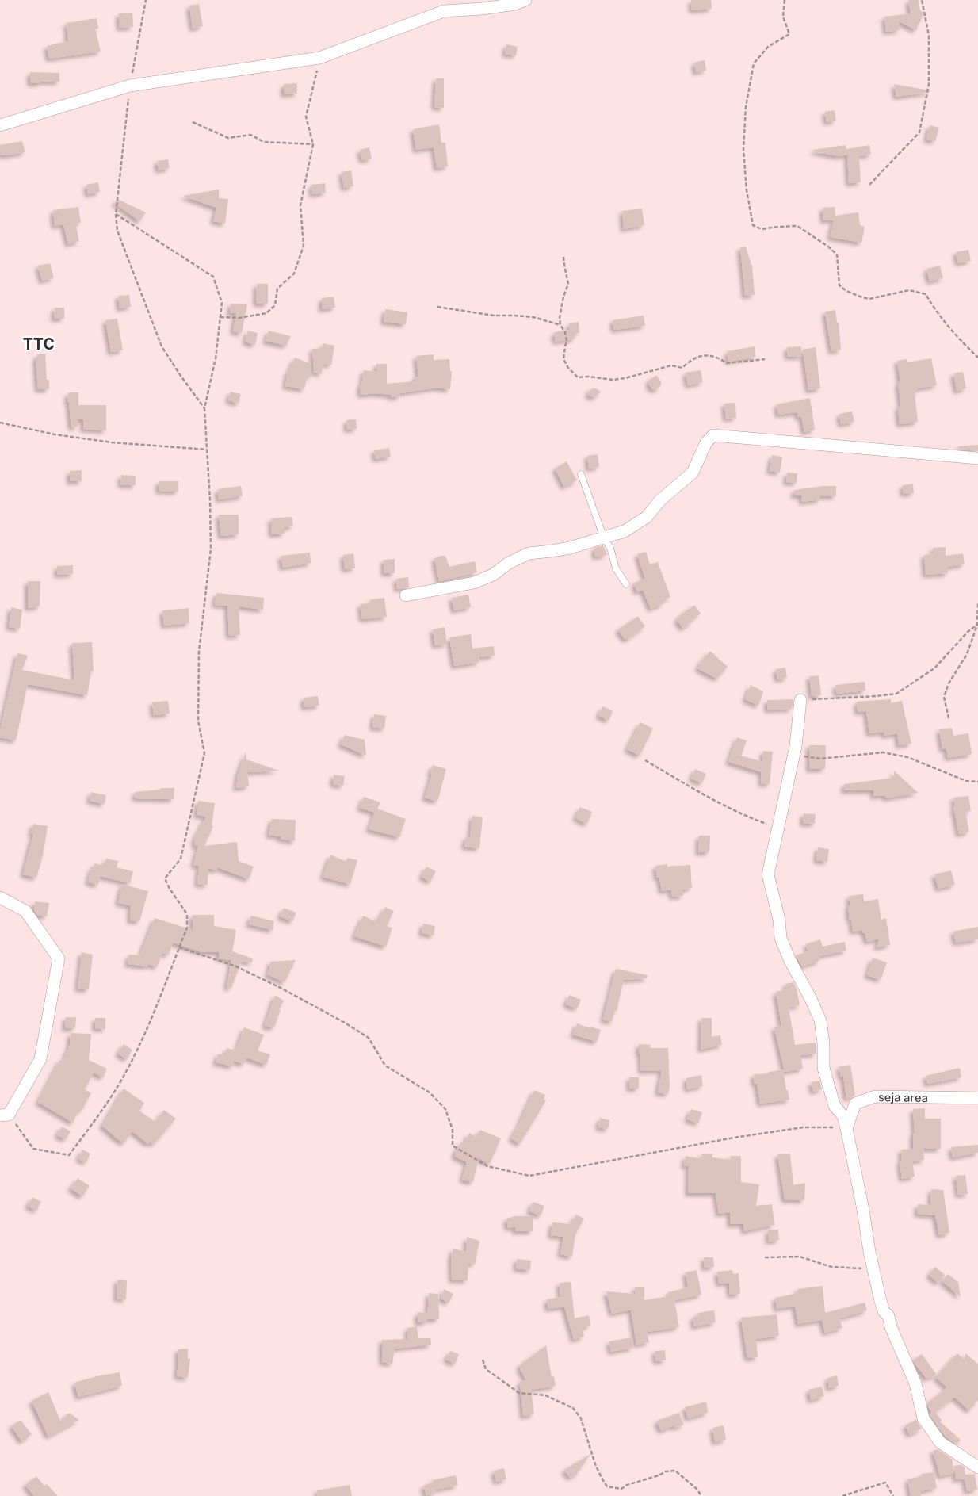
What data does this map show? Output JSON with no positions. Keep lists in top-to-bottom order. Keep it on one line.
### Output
{"streets":{"street":["seja area"]},"districts":["TTC"]}
